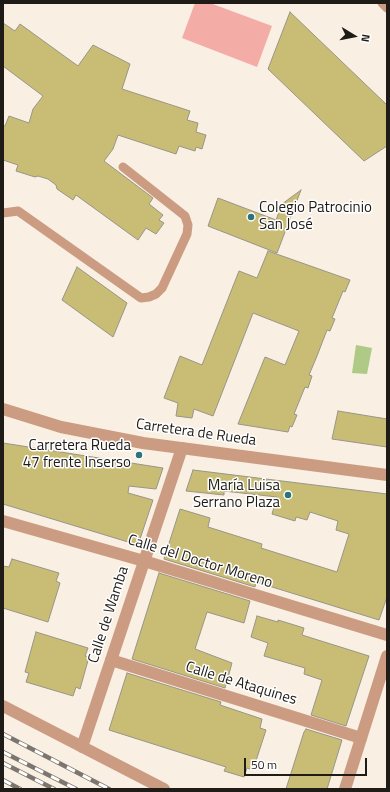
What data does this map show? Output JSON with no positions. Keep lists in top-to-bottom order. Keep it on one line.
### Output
{"streets":{"street":["Carretera de Rueda","Calle del Doctor Moreno","Calle de Wamba","Calle de Ataquines"]},"crossings":[["Carretera de Rueda","Calle de Wamba"],["Calle del Doctor Moreno","Calle de Wamba"],["Calle de Wamba","Calle de Ataquines"]],"places":["Colegio Patrocinio San José","Carretera Rueda 47 frente Inserso","María Luisa Serrano Plaza"],"scale_bar":"50 m","north":"right"}
